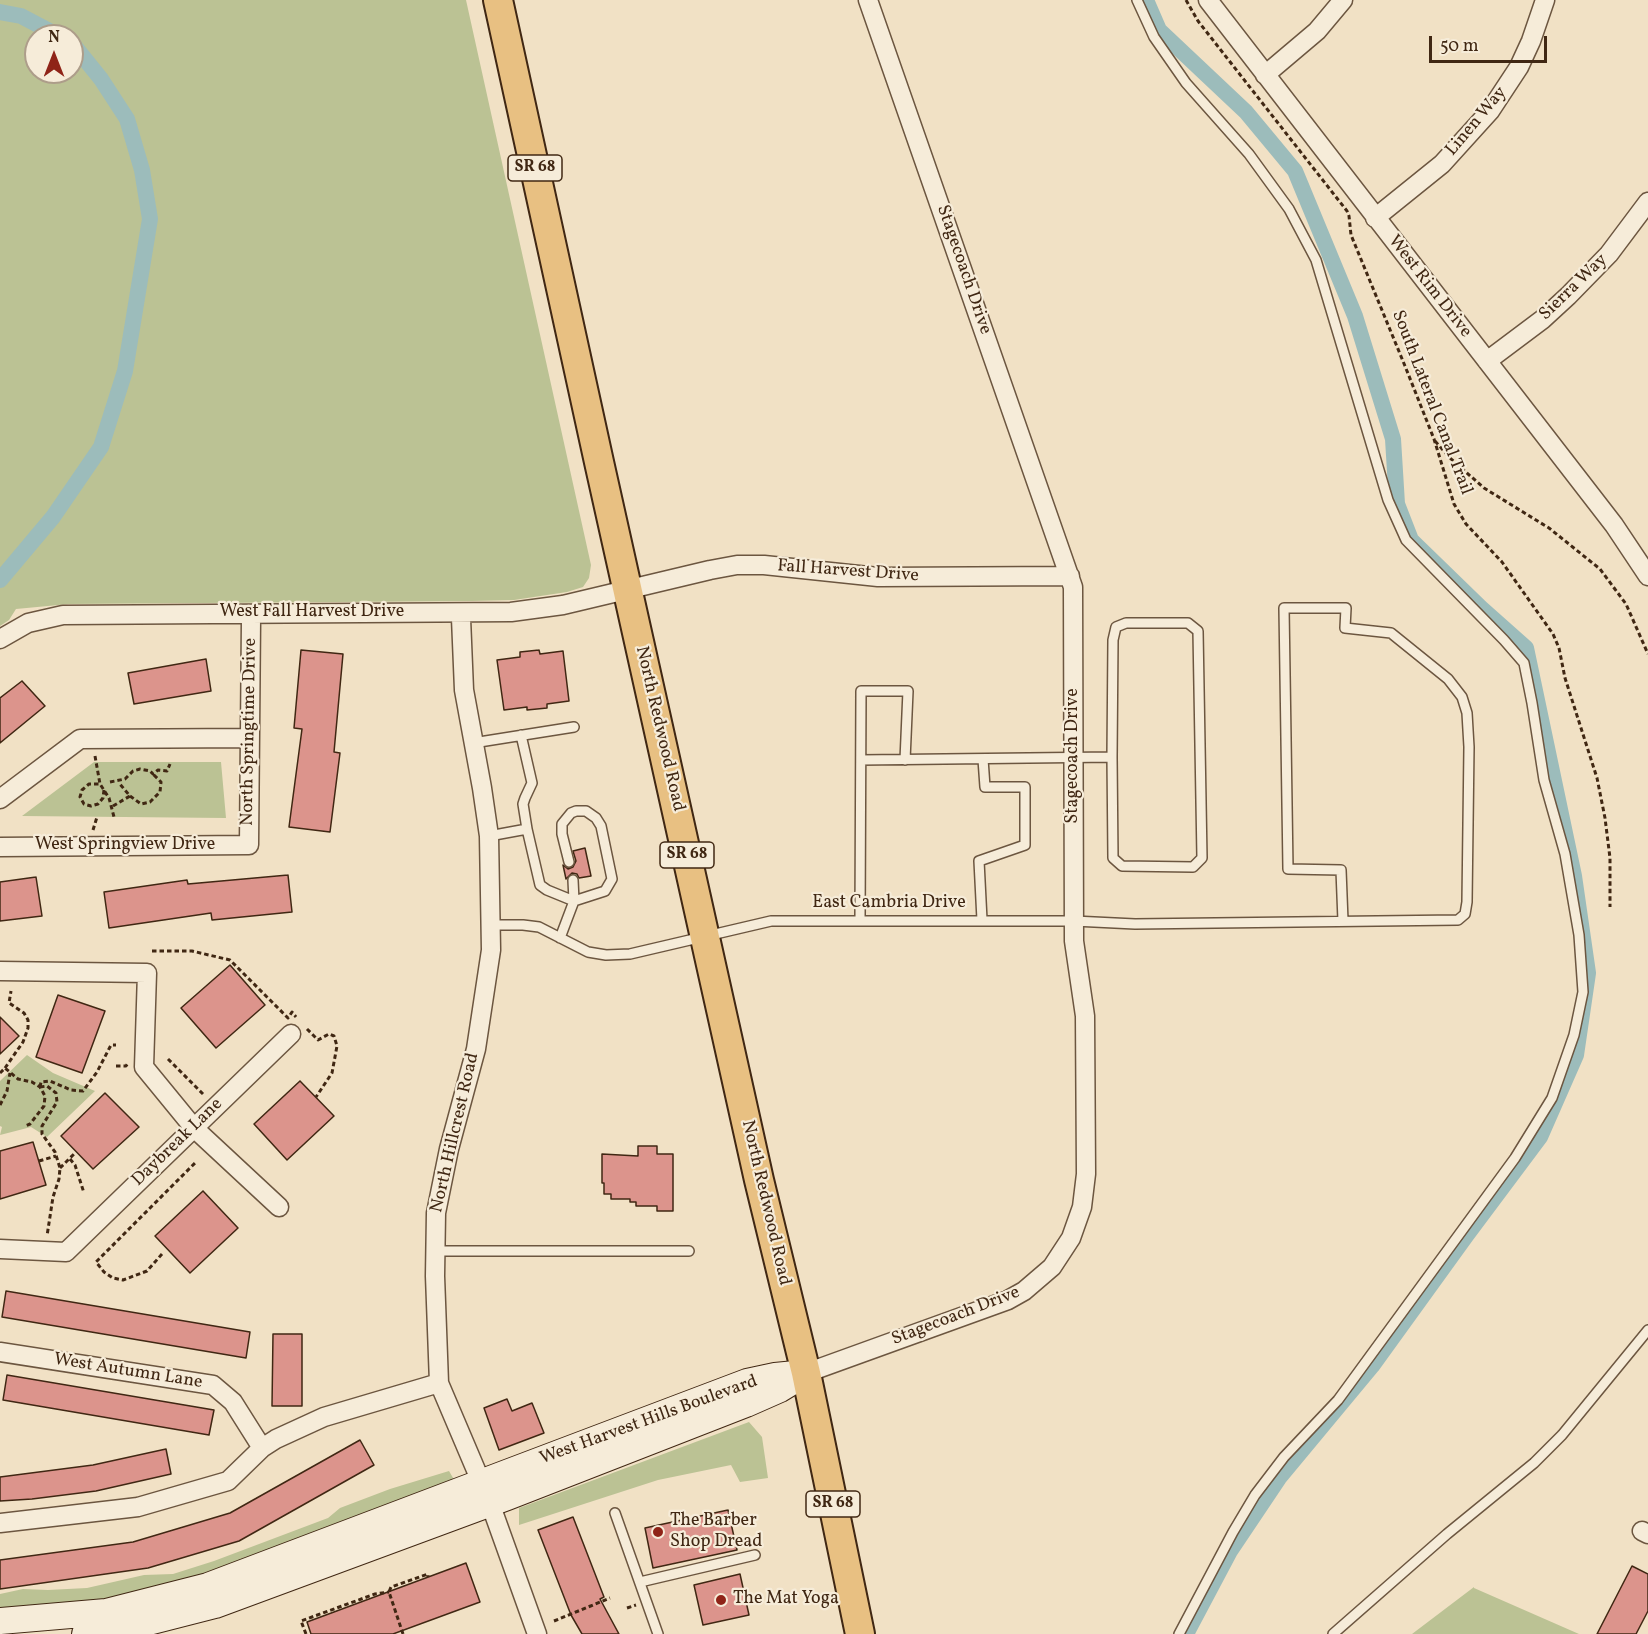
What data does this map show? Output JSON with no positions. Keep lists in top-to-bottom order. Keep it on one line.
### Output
{"streets":{"main road":["SR 68","North Redwood Road"],"street":["Linen Way","Stagecoach Drive","West Rim Drive","Sierra Way","Fall Harvest Drive","West Fall Harvest Drive","North Springtime Drive","West Springview Drive","North Hillcrest Road","Daybreak Lane","West Autumn Lane","West Harvest Hills Boulevard"],"lane":["East Cambria Drive"],"path":["South Lateral Canal Trail"]},"crossings":[["Linen Way","West Rim Drive"],["Stagecoach Drive","Fall Harvest Drive"],["Stagecoach Drive","North Redwood Road"],["Stagecoach Drive","East Cambria Drive"],["Stagecoach Drive","West Harvest Hills Boulevard"],["West Rim Drive","Sierra Way"],["Fall Harvest Drive","West Fall Harvest Drive"],["Fall Harvest Drive","North Redwood Road"],["West Fall Harvest Drive","North Redwood Road"],["North Redwood Road","East Cambria Drive"],["North Redwood Road","West Harvest Hills Boulevard"],["North Springtime Drive","West Springview Drive"],["East Cambria Drive","North Hillcrest Road"],["North Hillcrest Road","West Harvest Hills Boulevard"]],"places":["The Barber Shop Dread","The Mat Yoga"],"scale_bar":"50 m","north":"top"}
